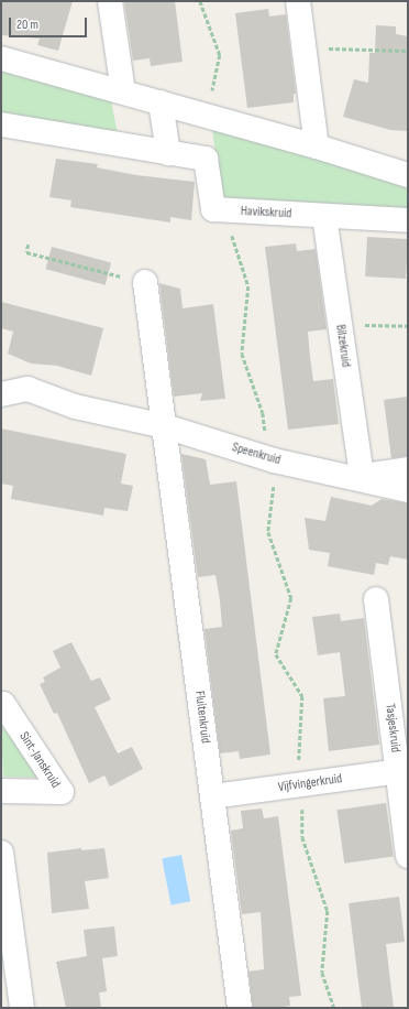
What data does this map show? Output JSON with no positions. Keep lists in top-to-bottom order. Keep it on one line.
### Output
{"streets":{"street":["Havikskruid","Bilzekruid","Speenkruid","Fluitenkruid","Tasjeskruid","Sint-Janskruid","Vijfvingerkruid"]},"crossings":[["Havikskruid","Bilzekruid"],["Bilzekruid","Speenkruid"],["Speenkruid","Fluitenkruid"],["Fluitenkruid","Vijfvingerkruid"],["Tasjeskruid","Vijfvingerkruid"]],"scale_bar":"20 m"}
